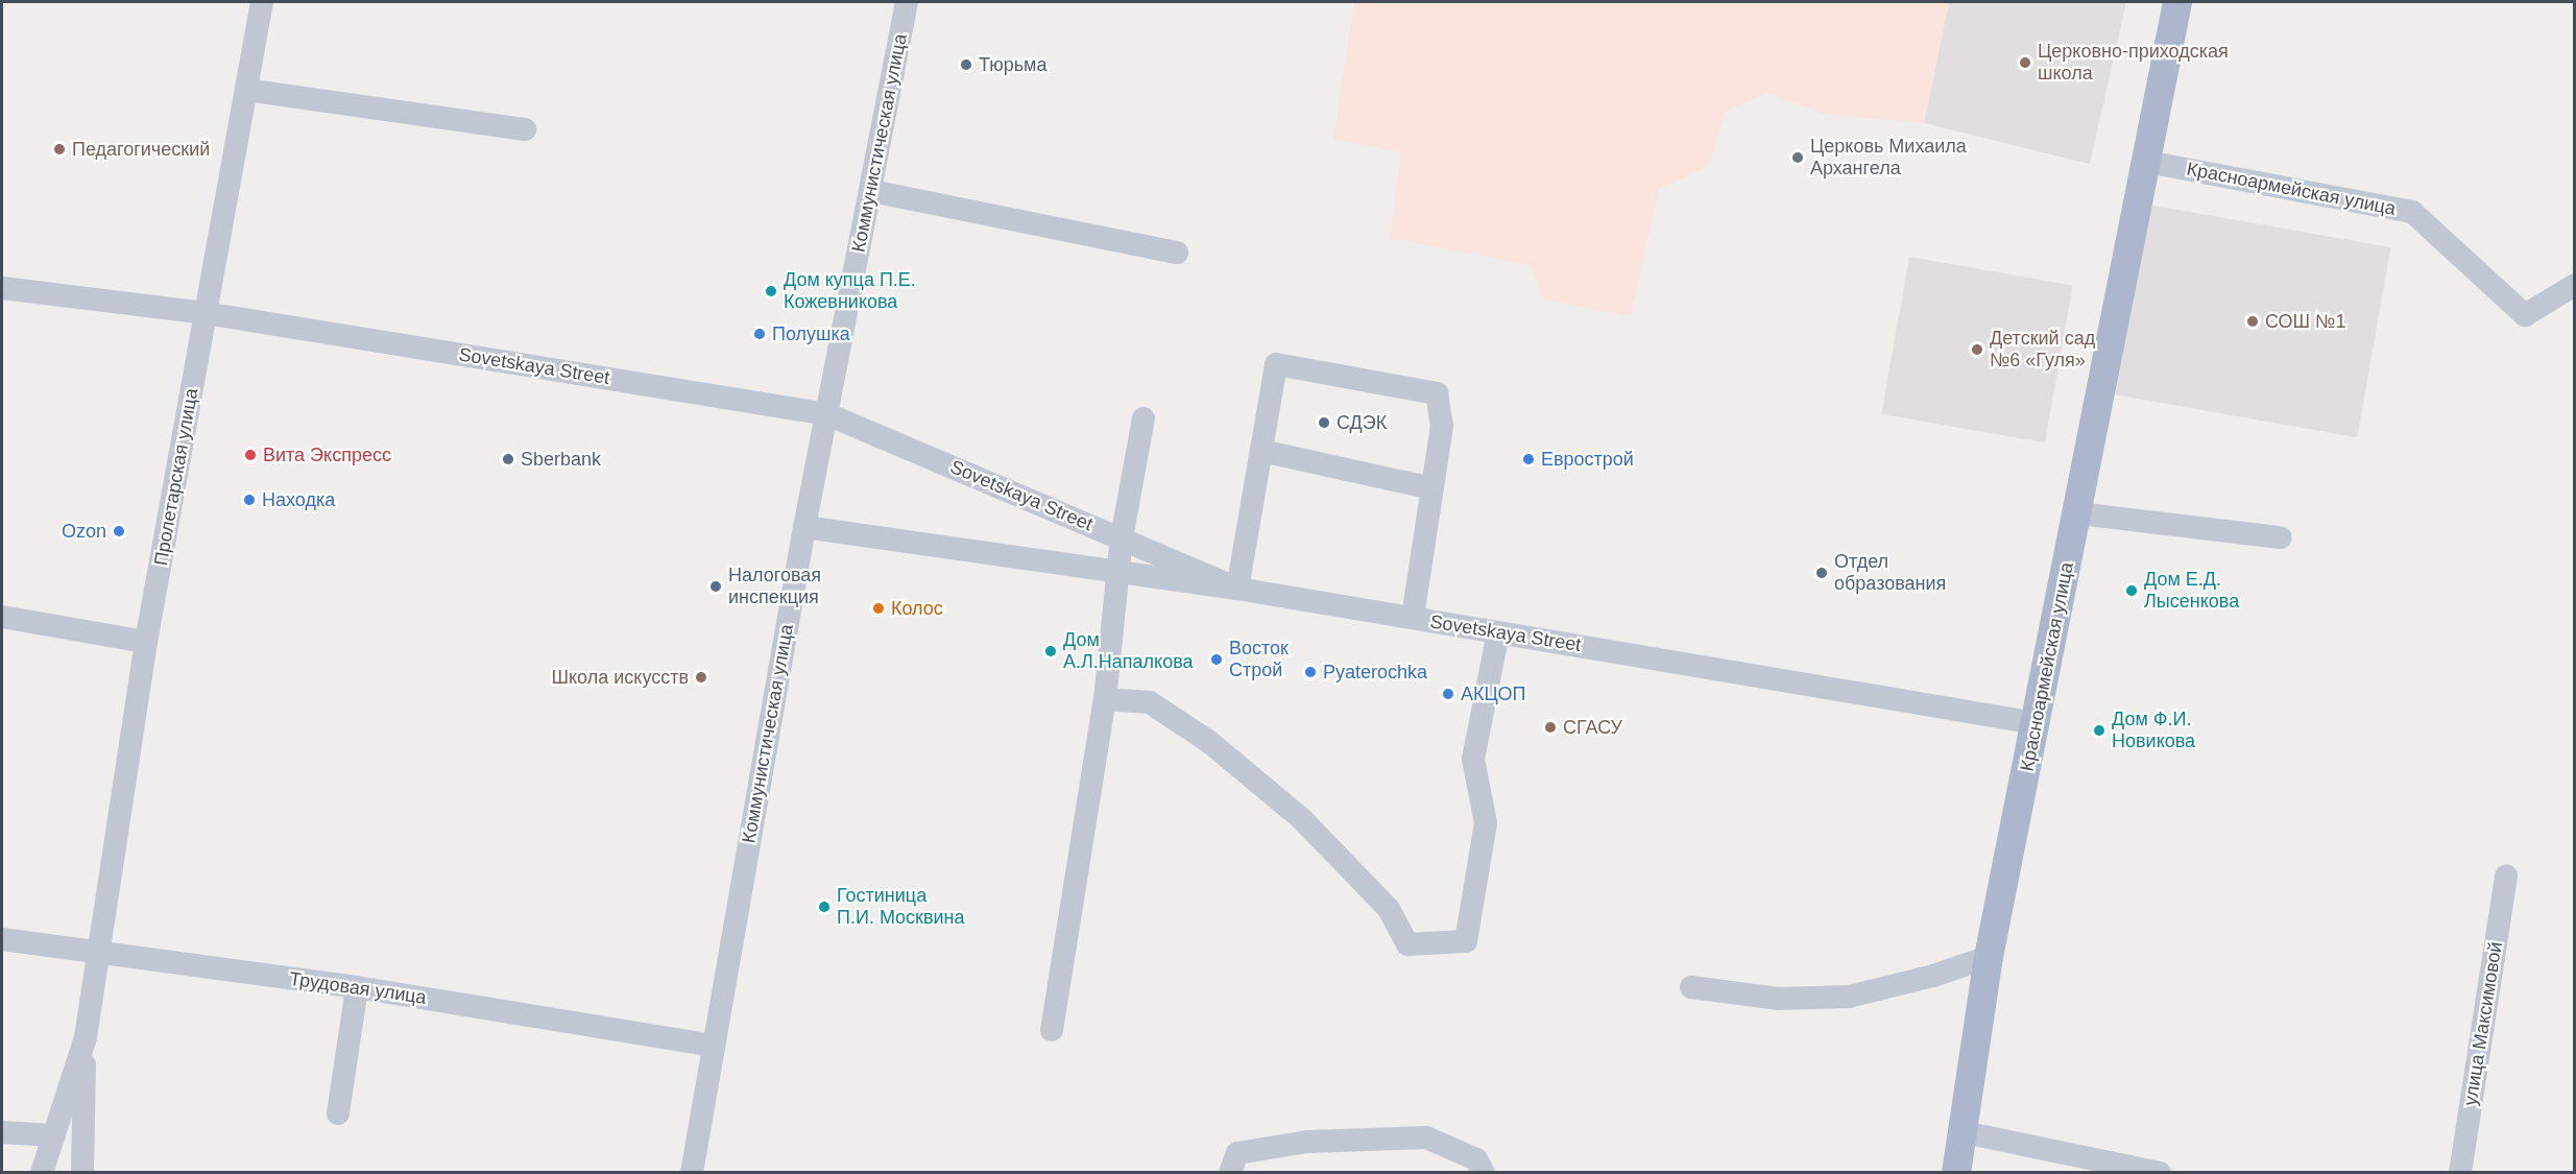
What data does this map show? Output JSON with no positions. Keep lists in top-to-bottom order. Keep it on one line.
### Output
{"streets":{"main road":["Красноармейская улица"],"street":["Коммунистическая улица","Sovetskaya Street","Пролетарская улица","Трудовая улица","улица Максимовой"]},"crossings":[["Коммунистическая улица","Sovetskaya Street"],["Коммунистическая улица","Трудовая улица"],["Красноармейская улица","Sovetskaya Street"],["Sovetskaya Street","Пролетарская улица"],["Пролетарская улица","Трудовая улица"]],"places":["Церковно-приходская школа","Тюрьма","Педагогический","Церковь Михаила Архангела","Дом купца П.Е. Кожевникова","СОШ №1","Полушка","Детский сад №6 «Гуля»","СДЭК","Вита Экспресс","Sberbank","Еврострой","Находка","Ozon","Отдел образования","Налоговая инспекция","Дом Е.Д. Лысенкова","Колос","Дом А.Л.Напалкова","Восток Строй","Pyaterochka","Школа искусств","АКЦОП","СГАСУ","Дом Ф.И. Новикова","Гостиница П.И. Москвина"]}
